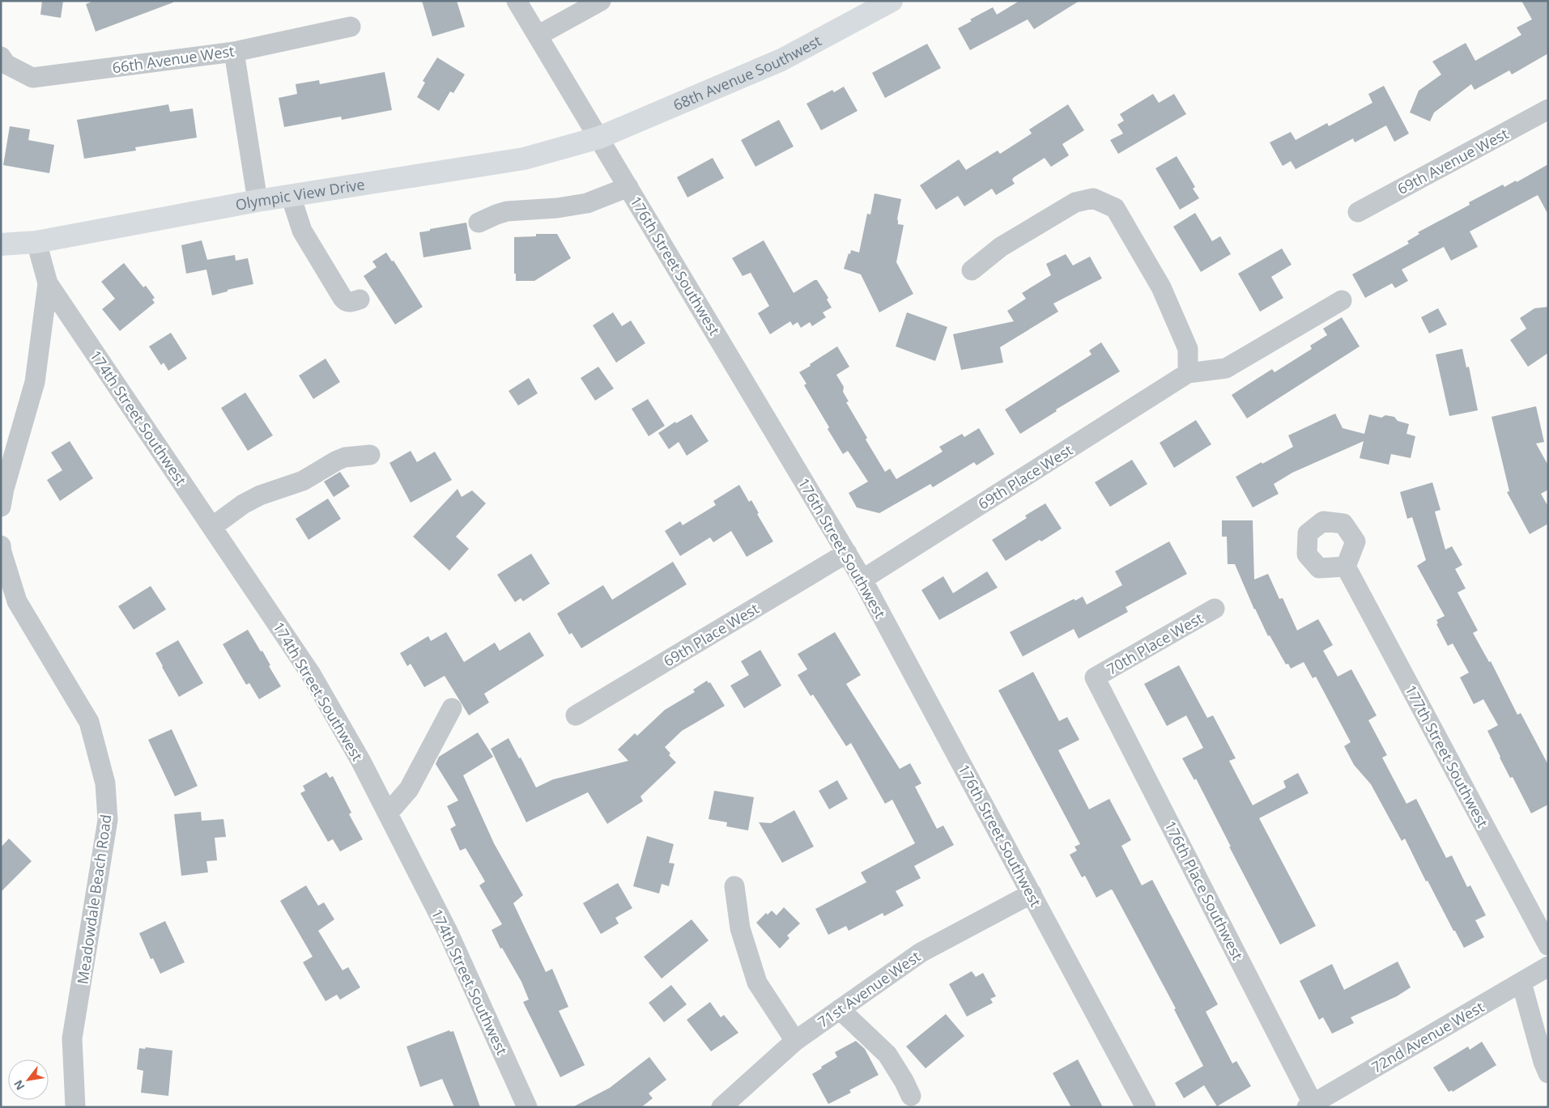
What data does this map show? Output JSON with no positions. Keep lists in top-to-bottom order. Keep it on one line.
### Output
{"streets":{"main road":["68th Avenue Southwest","Olympic View Drive"],"street":["66th Avenue West","69th Avenue West","176th Street Southwest","174th Street Southwest","69th Place West","70th Place West","177th Street Southwest","176th Place Southwest","Meadowdale Beach Road","71st Avenue West","72nd Avenue West"]},"crossings":[["68th Avenue Southwest","Olympic View Drive"],["68th Avenue Southwest","176th Street Southwest"],["Olympic View Drive","176th Street Southwest"],["176th Street Southwest","69th Place West"],["176th Street Southwest","71st Avenue West"],["70th Place West","176th Place Southwest"],["176th Place Southwest","72nd Avenue West"]],"north":"bottom left"}
